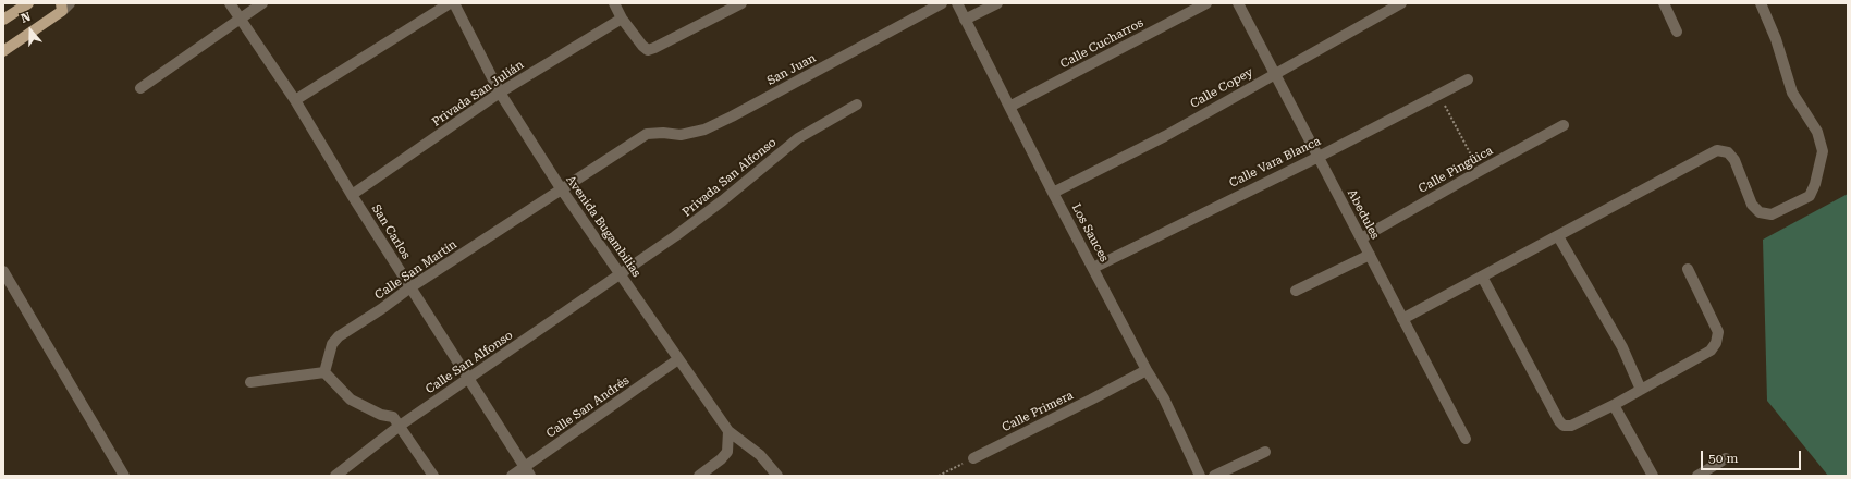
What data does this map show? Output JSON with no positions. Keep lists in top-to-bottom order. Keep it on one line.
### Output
{"streets":{"street":["Calle Cucharros","San Juan","Calle Copey","Privada San Julián","Calle Vara Blanca","Calle Pingüica","Privada San Alfonso","Abedules","Avenida Bugambilias","San Carlos","Los Sauces","Calle San Martín","Calle San Alfonso","Calle San Andrés","Calle Primera"]},"crossings":[["Calle Cucharros","Los Sauces"],["San Juan","Calle San Martín"],["Calle Copey","Abedules"],["Calle Copey","Los Sauces"],["Privada San Julián","Avenida Bugambilias"],["Privada San Julián","San Carlos"],["Calle Vara Blanca","Abedules"],["Calle Vara Blanca","Los Sauces"],["Calle Pingüica","Abedules"],["Privada San Alfonso","Avenida Bugambilias"],["Privada San Alfonso","Calle San Alfonso"],["Avenida Bugambilias","Calle San Martín"],["Avenida Bugambilias","Calle San Alfonso"],["Avenida Bugambilias","Calle San Andrés"],["San Carlos","Calle San Martín"],["San Carlos","Calle San Alfonso"],["San Carlos","Calle San Andrés"],["Los Sauces","Calle Primera"]],"scale_bar":"50 m","north":"top"}
